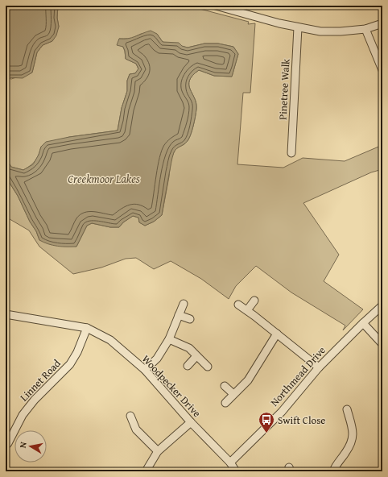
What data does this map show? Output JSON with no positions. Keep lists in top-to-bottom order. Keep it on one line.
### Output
{"streets":{"street":["Pinetree Walk","Northmead Drive","Linnet Road","Woodpecker Drive"]},"crossings":[["Northmead Drive","Woodpecker Drive"],["Linnet Road","Woodpecker Drive"]],"water":["Creekmoor Lakes"],"places":{"bus stop":["Swift Close"]},"north":"left"}
